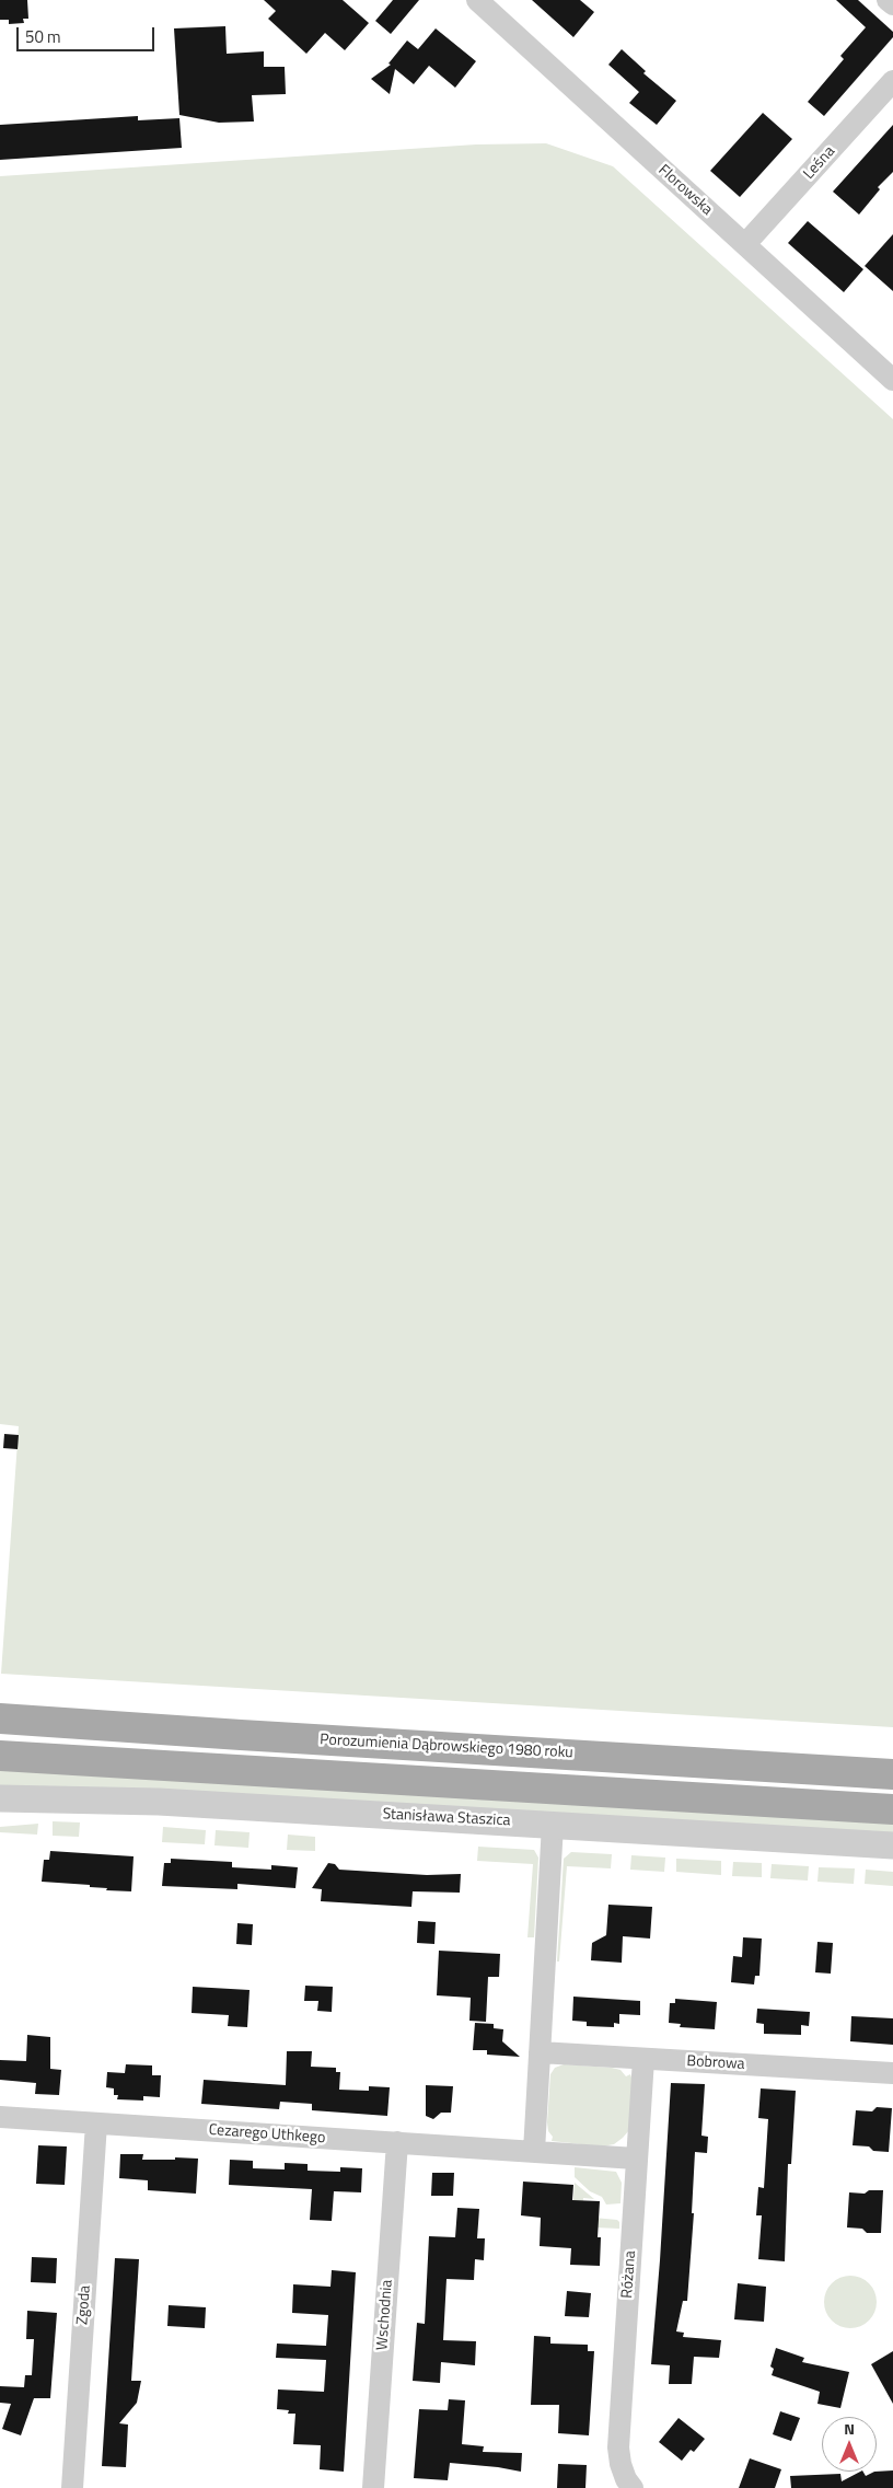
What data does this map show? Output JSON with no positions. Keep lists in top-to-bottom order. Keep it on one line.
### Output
{"streets":{"main road":["Porozumienia Dąbrowskiego 1980 roku"],"street":["Leśna","Florowska","Stanisława Staszica","Bobrowa","Cezarego Uthkego","Różana","Zgoda","Wschodnia"]},"crossings":[["Leśna","Florowska"],["Bobrowa","Różana"],["Cezarego Uthkego","Różana"],["Cezarego Uthkego","Zgoda"],["Cezarego Uthkego","Wschodnia"]],"scale_bar":"50 m","north":"top"}
